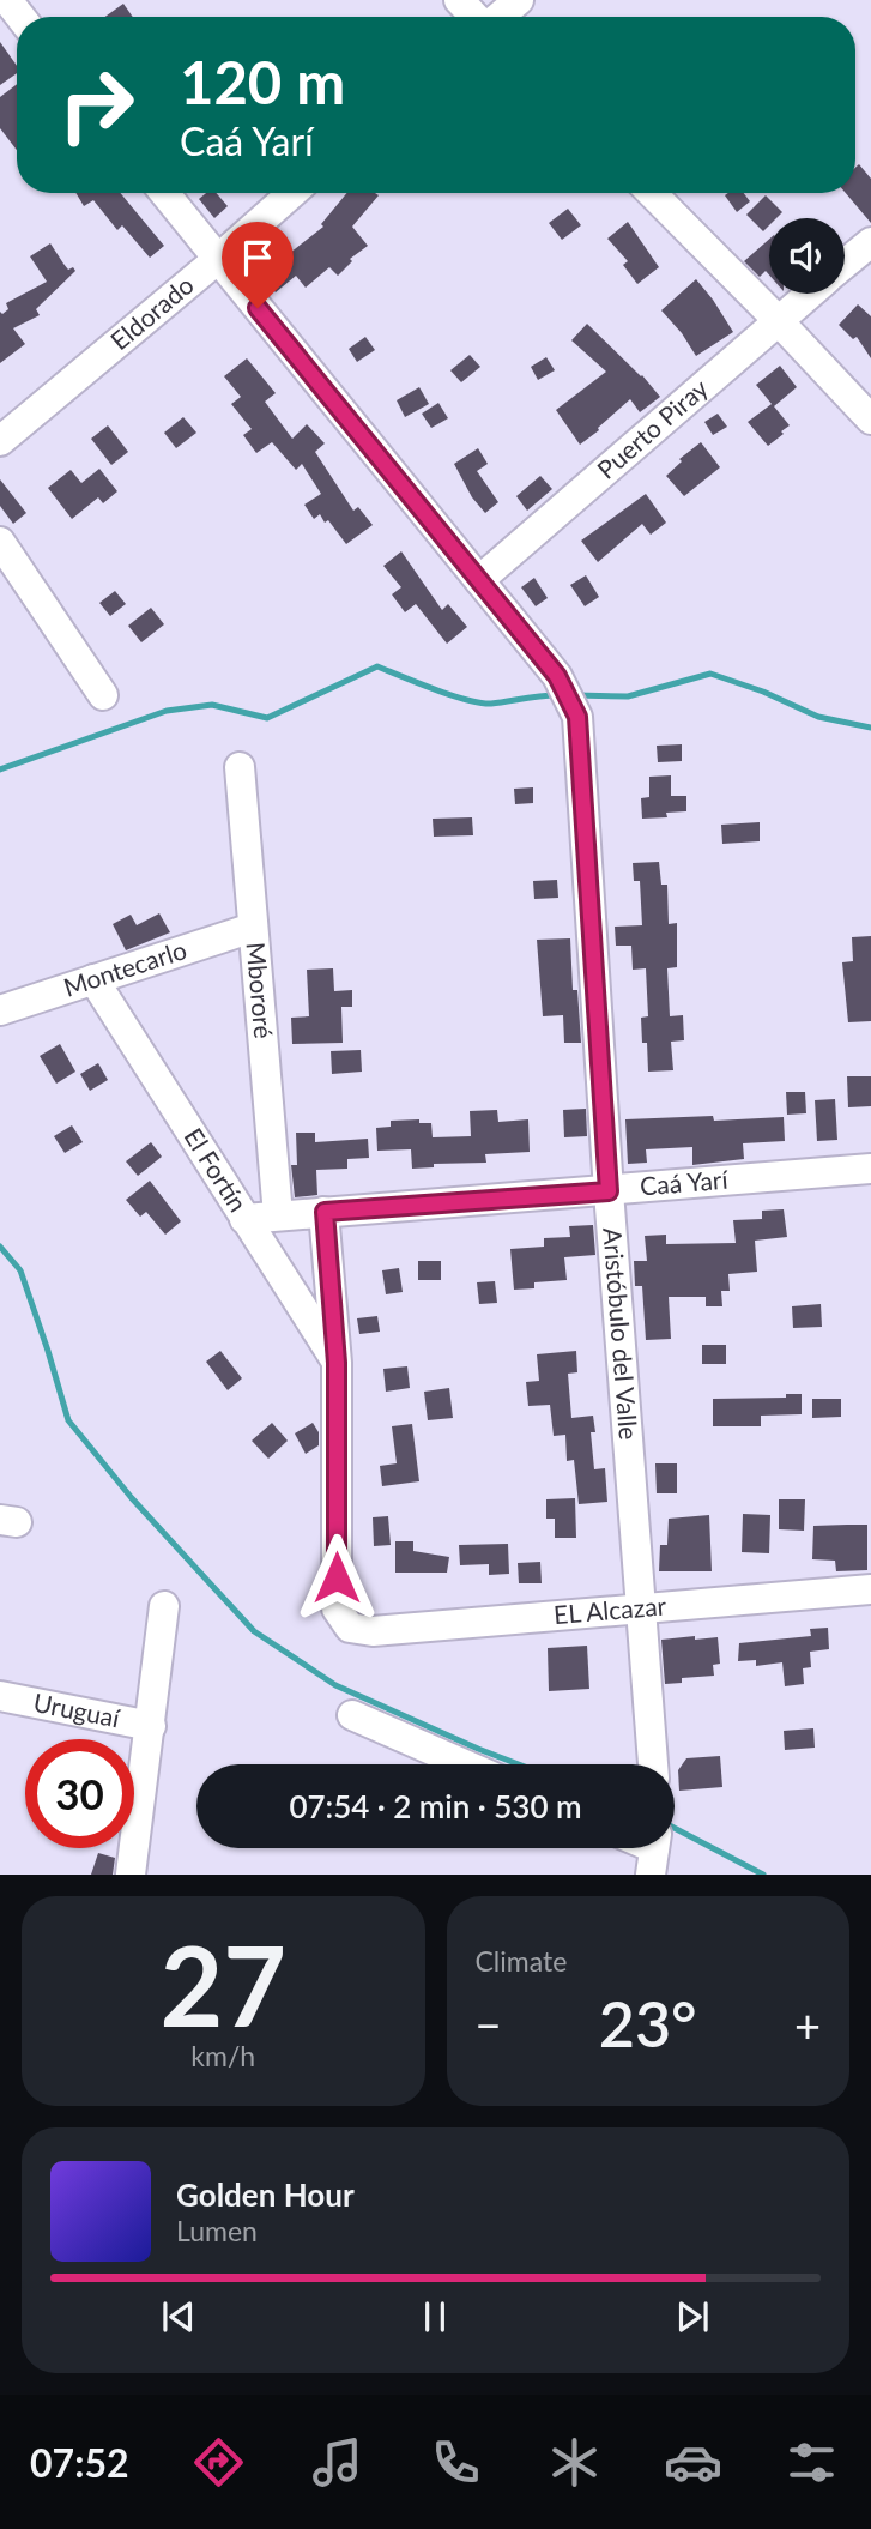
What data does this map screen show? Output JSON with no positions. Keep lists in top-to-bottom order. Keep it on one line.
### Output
{"streets":{"street":["Eldorado","Puerto Piray","Montecarlo","Mbororé","El Fortín","Caá Yarí","Aristóbulo del Valle","EL Alcazar","Uruguaí"]},"crossings":[["Eldorado","Aristóbulo del Valle"],["Puerto Piray","Aristóbulo del Valle"],["Montecarlo","Mbororé"],["Montecarlo","El Fortín"],["Mbororé","Caá Yarí"],["El Fortín","Caá Yarí"],["El Fortín","EL Alcazar"],["Caá Yarí","Aristóbulo del Valle"],["Aristóbulo del Valle","EL Alcazar"]],"page":{"turn":["120 m","Caá Yarí"],"limit":"30","trip":"07:54 · 2 min · 530 m","tile":[["27","km/h"],"Climate"],"heat":["−","23°","+"],"song":["Golden Hour","Lumen"],"tabs":"07:52"}}
